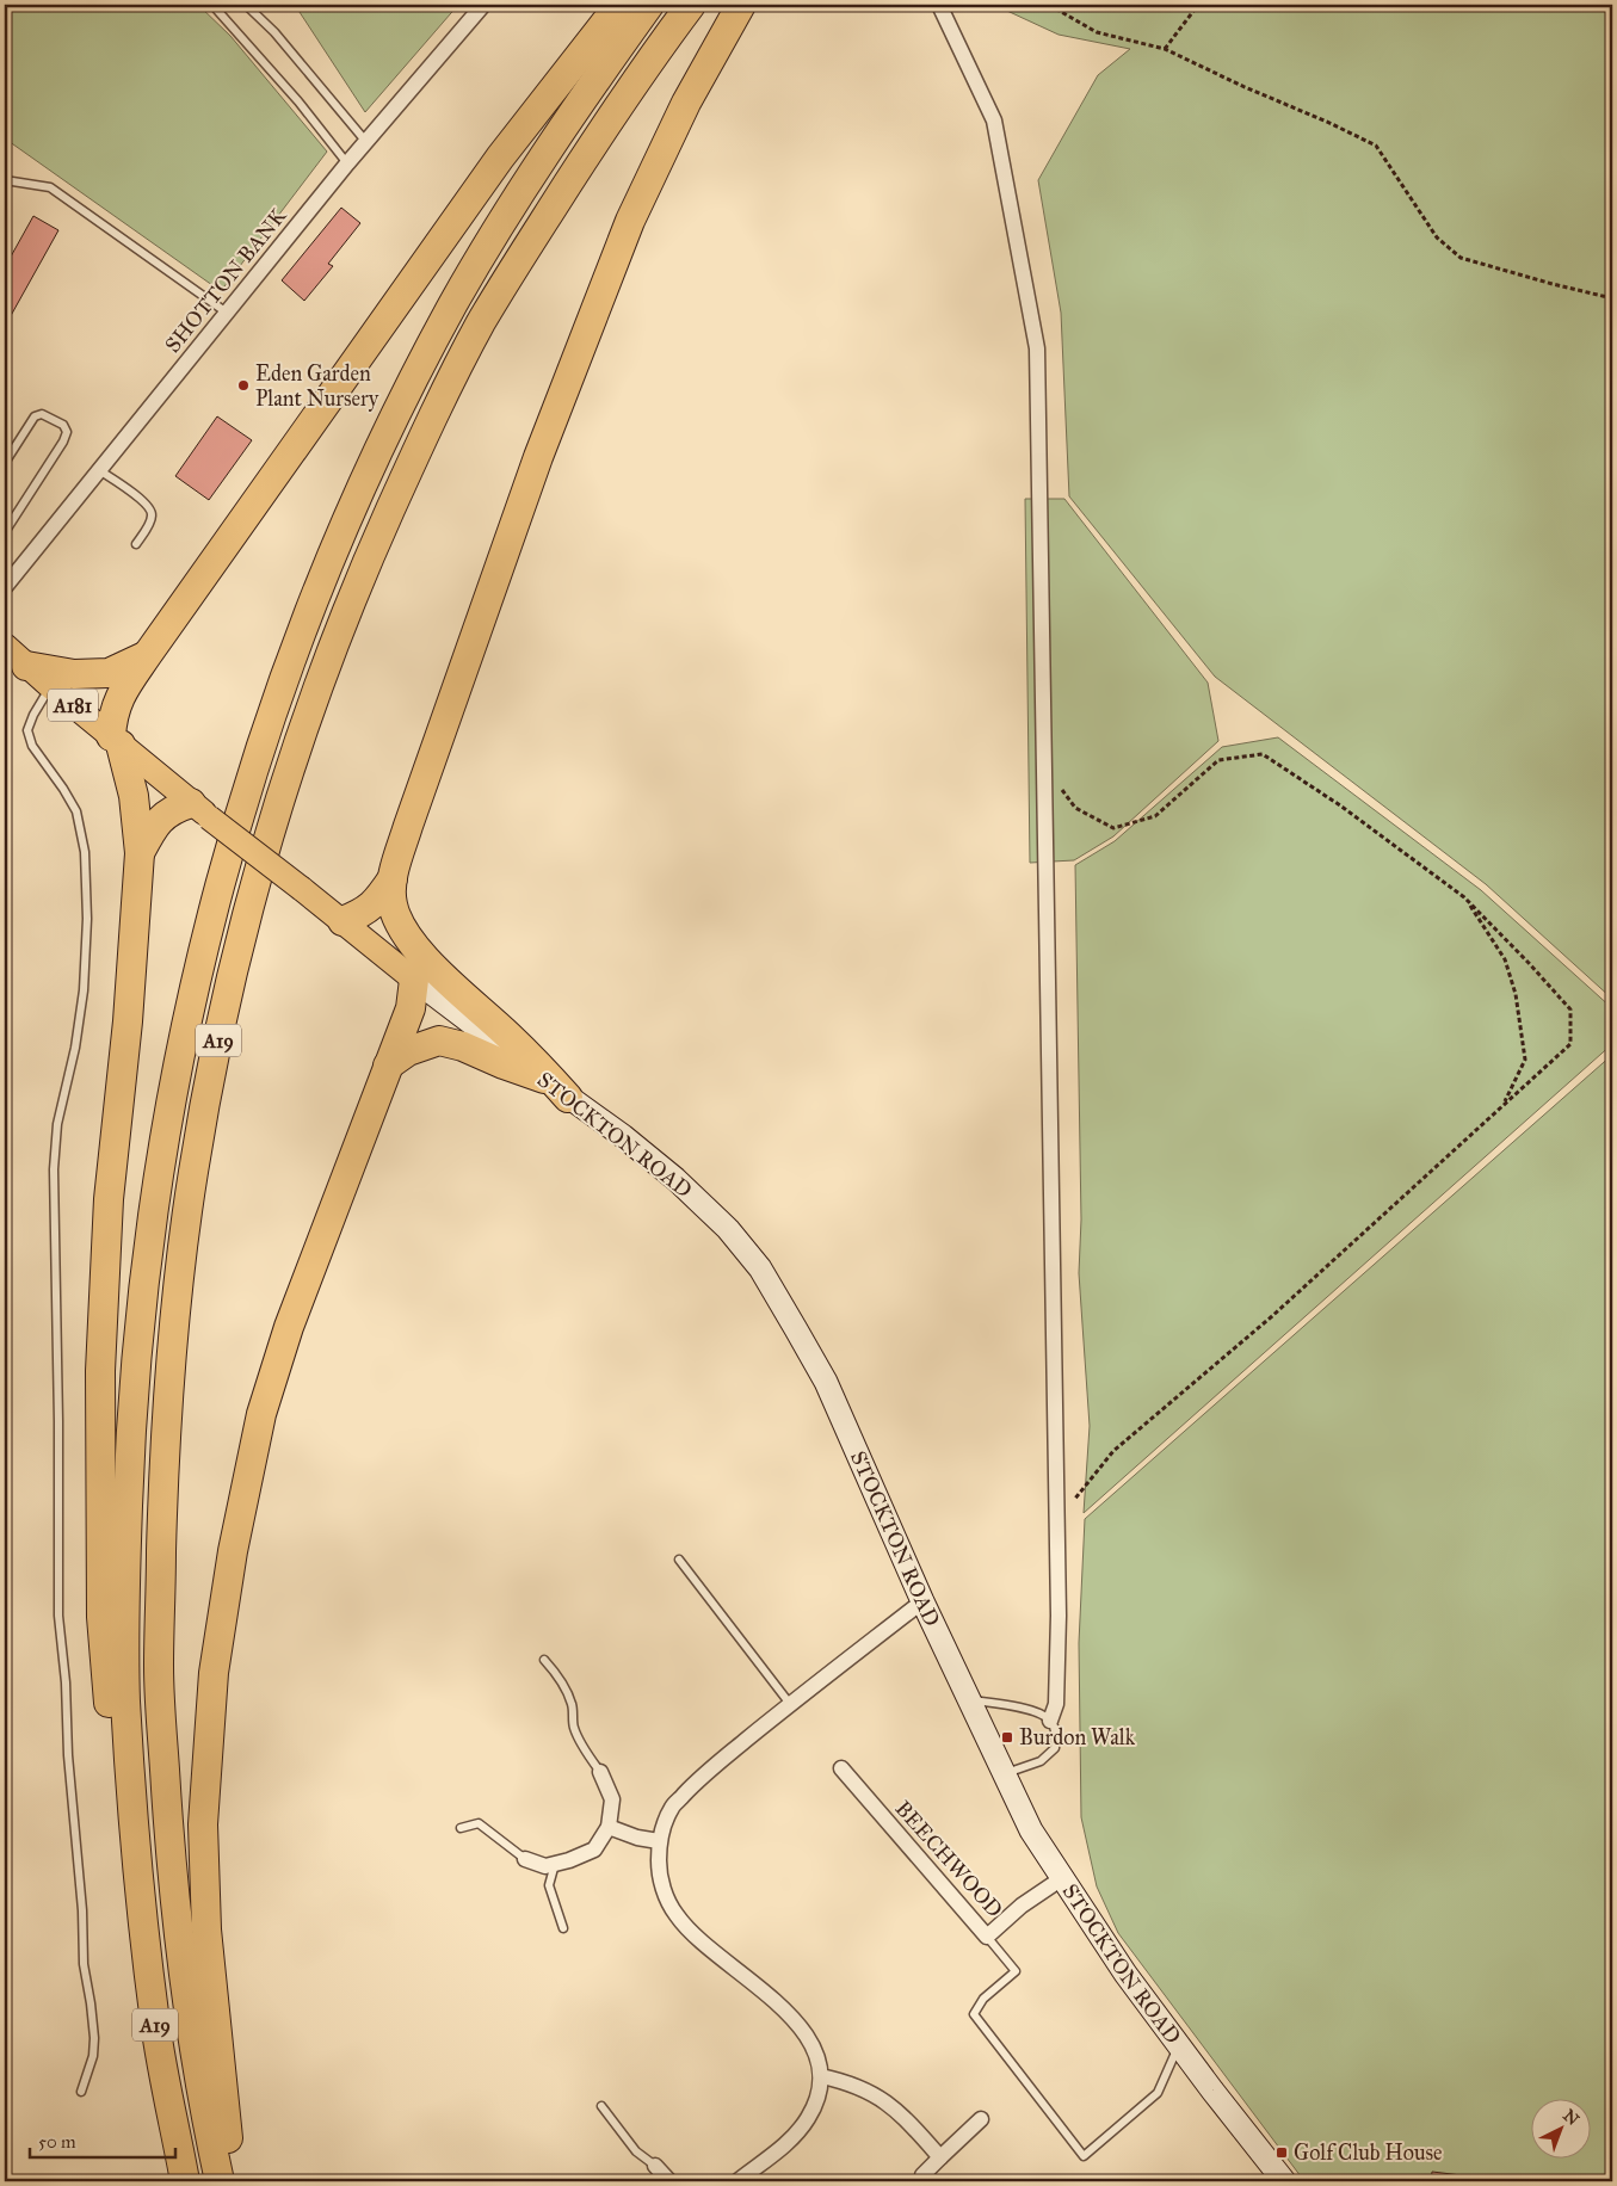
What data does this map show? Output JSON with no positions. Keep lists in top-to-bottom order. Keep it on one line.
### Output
{"streets":{"highway":["A19"],"main road":["A181","STOCKTON ROAD"],"street":["SHOTTON BANK","BEECHWOOD"]},"crossings":[["A181","STOCKTON ROAD"],["STOCKTON ROAD","BEECHWOOD"]],"places":{"other":["Eden Garden Plant Nursery"],"transit":["Burdon Walk","Golf Club House"]},"scale_bar":"50 m","north":"top right"}
